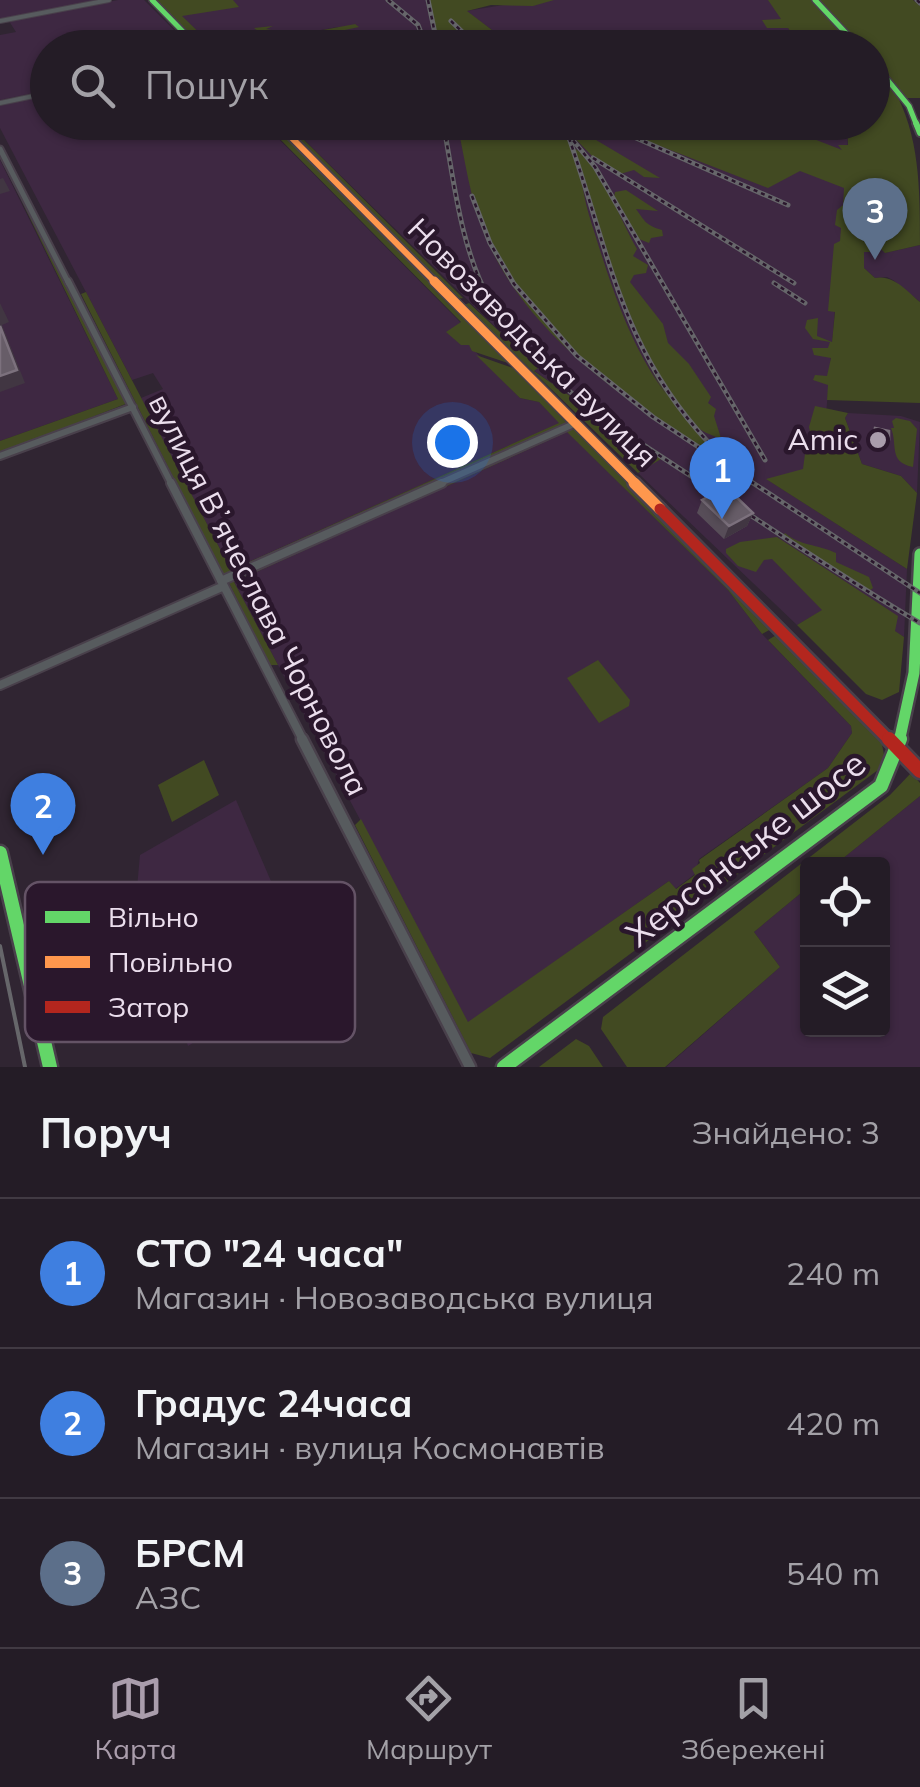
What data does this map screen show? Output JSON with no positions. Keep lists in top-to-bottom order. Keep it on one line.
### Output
{"streets":{"street":["Новозаводська вулиця","вулиця Вʼячеслава Чорновола","Херсонське шосе"]},"crossings":[["Новозаводська вулиця","Херсонське шосе"]],"places":["Amic"],"legend":["Вільно","Повільно","Затор"],"page":{"search":"Пошук","pins":["3","1","2"],"heading":["Поруч","Знайдено: 3"],"list":[{"mark":"1","name":"СТО \"24 часа\"","note":"Магазин · Новозаводська вулиця","value":"240 m"},{"mark":"2","name":"Градус 24часа","note":"Магазин · вулиця Космонавтів","value":"420 m"},{"mark":"3","name":"БРСМ","note":"АЗС","value":"540 m"}],"nav":["Карта","Маршрут","Збережені"]}}
